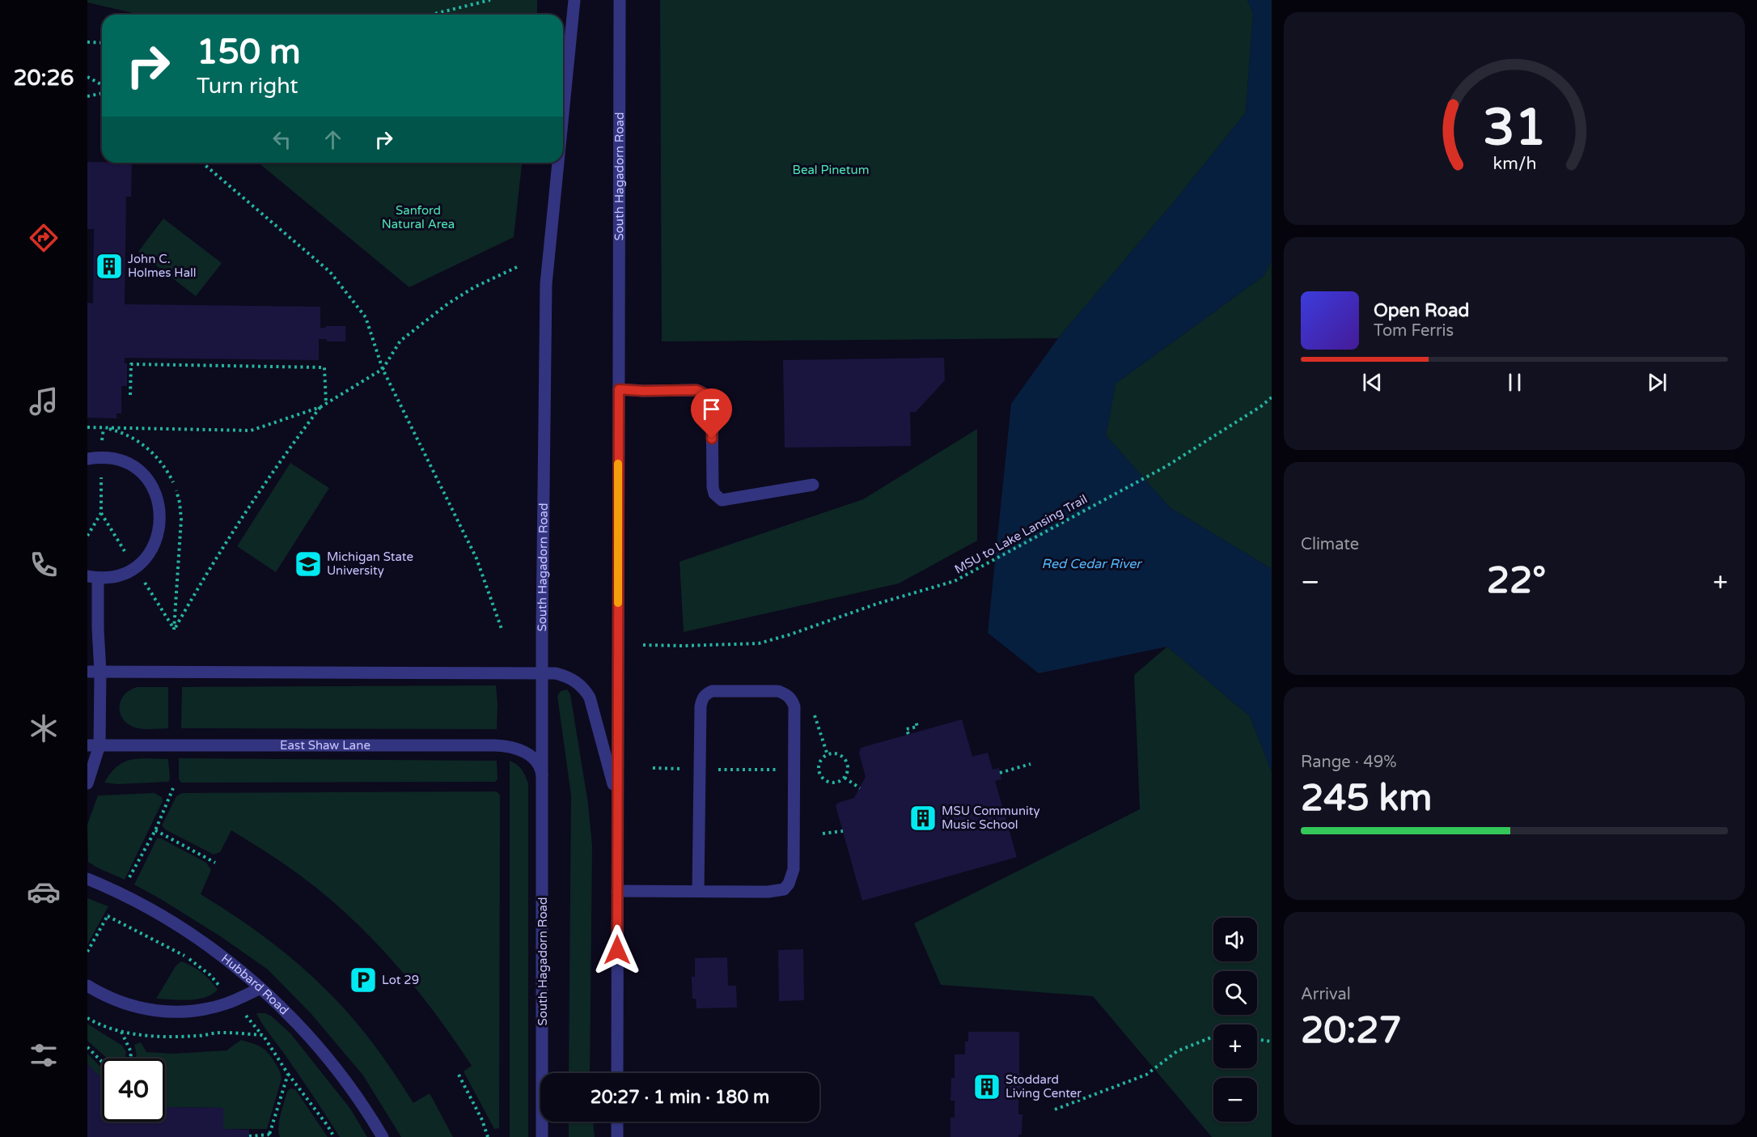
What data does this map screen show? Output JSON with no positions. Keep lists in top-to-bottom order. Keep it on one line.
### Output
{"streets":{"street":["South Hagadorn Road","East Shaw Lane","Hubbard Road"],"path":["MSU to Lake Lansing Trail"]},"crossings":[["South Hagadorn Road","East Shaw Lane"]],"water":["Red Cedar River"],"parks":["Beal Pinetum","Sanford Natural Area"],"places":{"building":["John C. Holmes Hall","MSU Community Music School","Stoddard Living Center"],"school or university":["Michigan State University"],"parking":["Lot 29"]},"page":{"tabs":"20:26","turn":["150 m","Turn right"],"song":["Open Road","Tom Ferris"],"tile":["Climate",["Range · 49%","245 km"],["Arrival","20:27"]],"heat":["−","22°","+"],"map_buttons":["+","−"],"limit":"40","trip":"20:27 · 1 min · 180 m","gauge":["31","km/h"]}}
